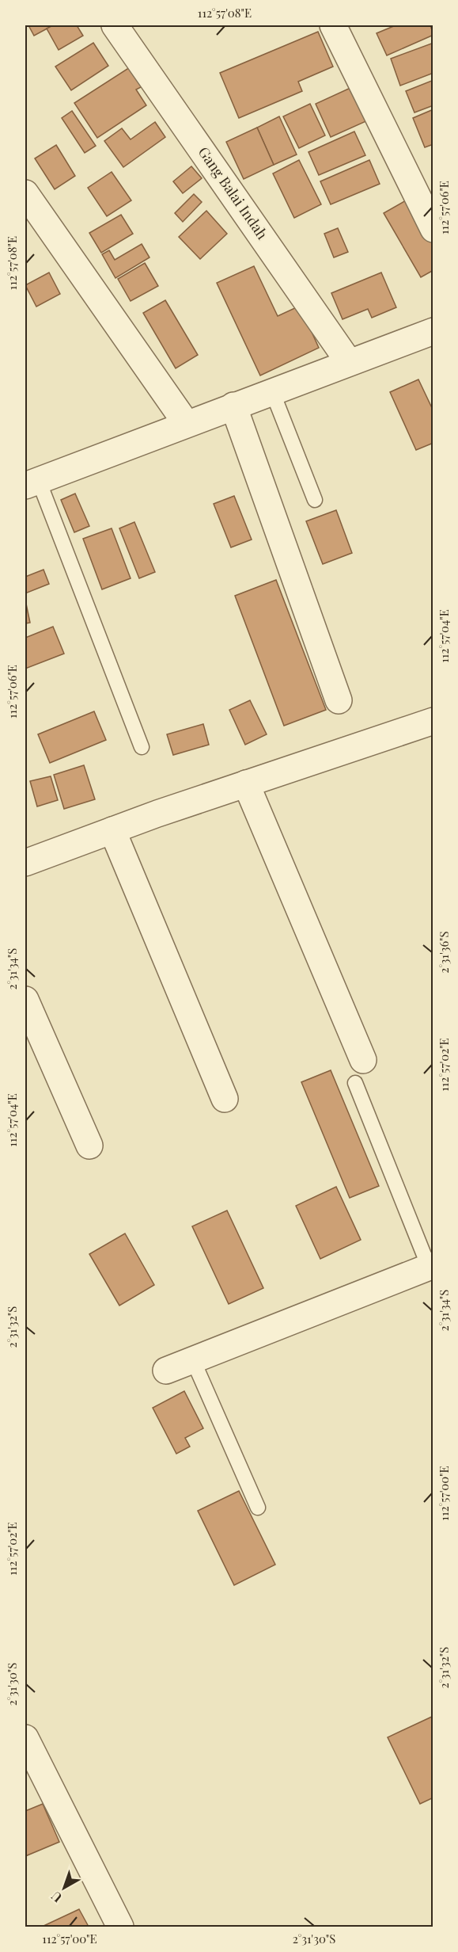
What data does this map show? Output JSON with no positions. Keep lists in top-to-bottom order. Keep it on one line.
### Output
{"streets":{"street":["Gang Balai Indah"]},"north":"bottom left","coordinates":["112°57'08\"E","112°57'06\"E","112°57'04\"E","2°31'36\"S","2°31'34\"S","112°57'02\"E","2°31'32\"S","112°57'00\"E","2°31'30\"S"]}
